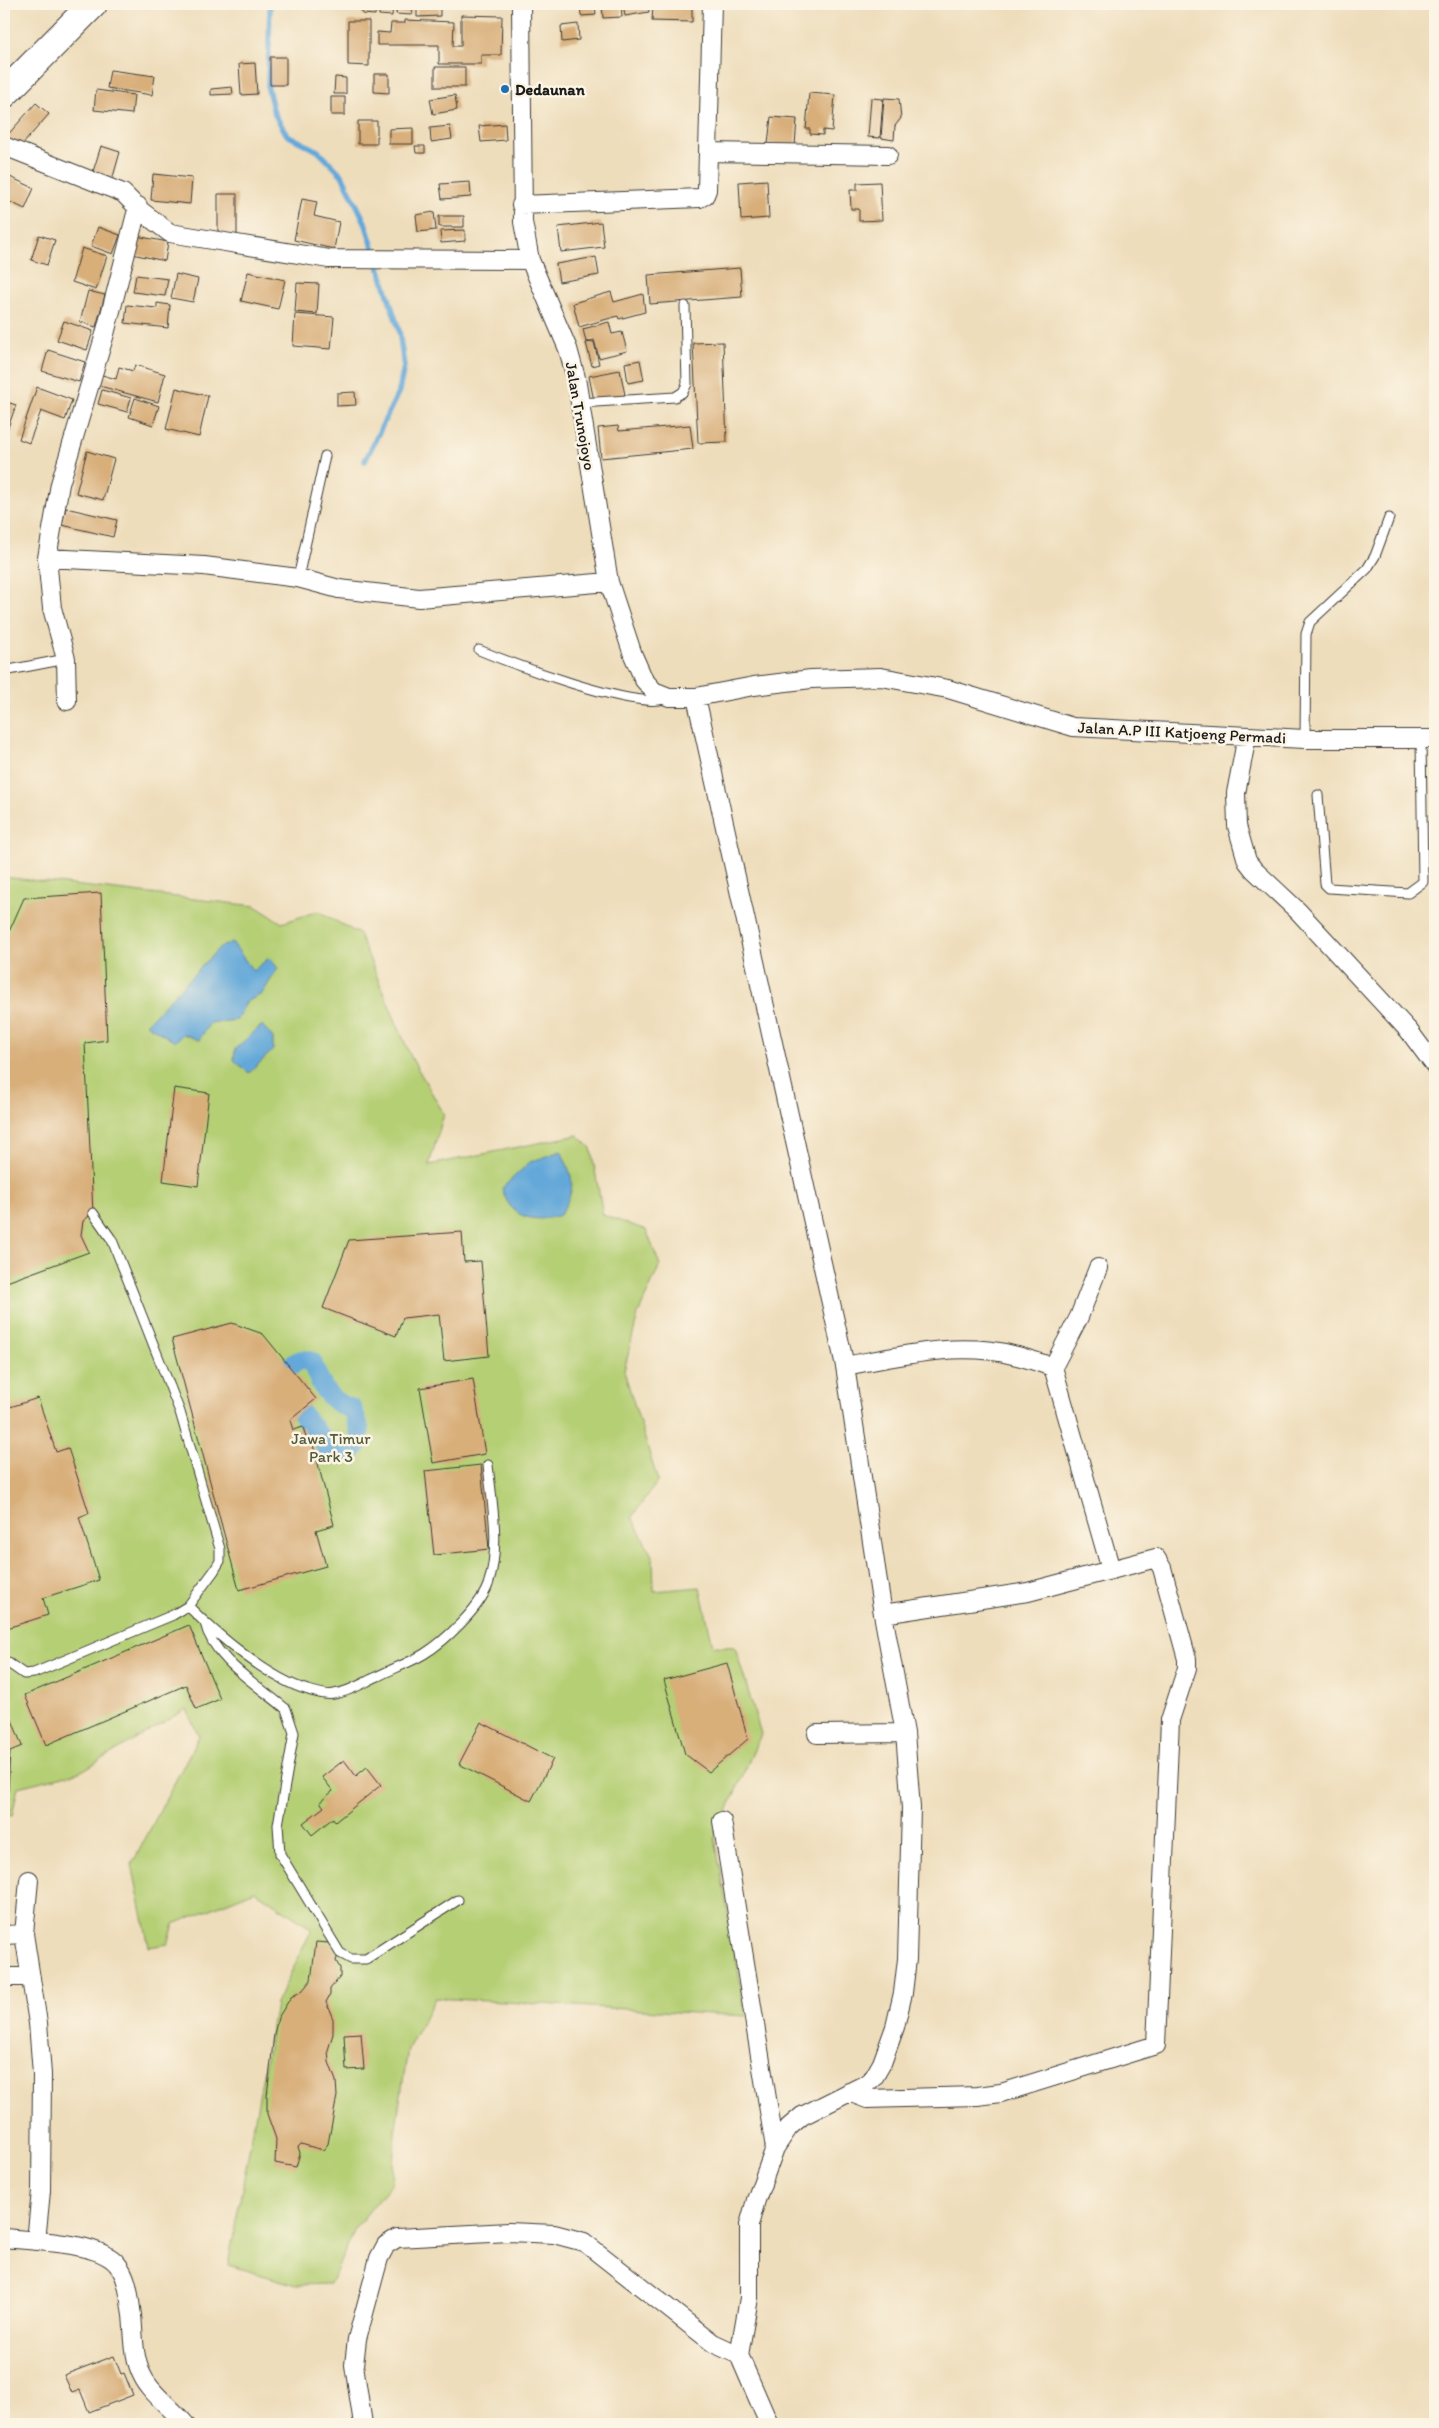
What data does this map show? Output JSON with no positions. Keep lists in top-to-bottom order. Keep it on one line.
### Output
{"streets":{"street":["Jalan Trunojoyo","Jalan A.P III Katjoeng Permadi"]},"parks":["Jawa Timur Park 3"],"places":["Dedaunan"]}
